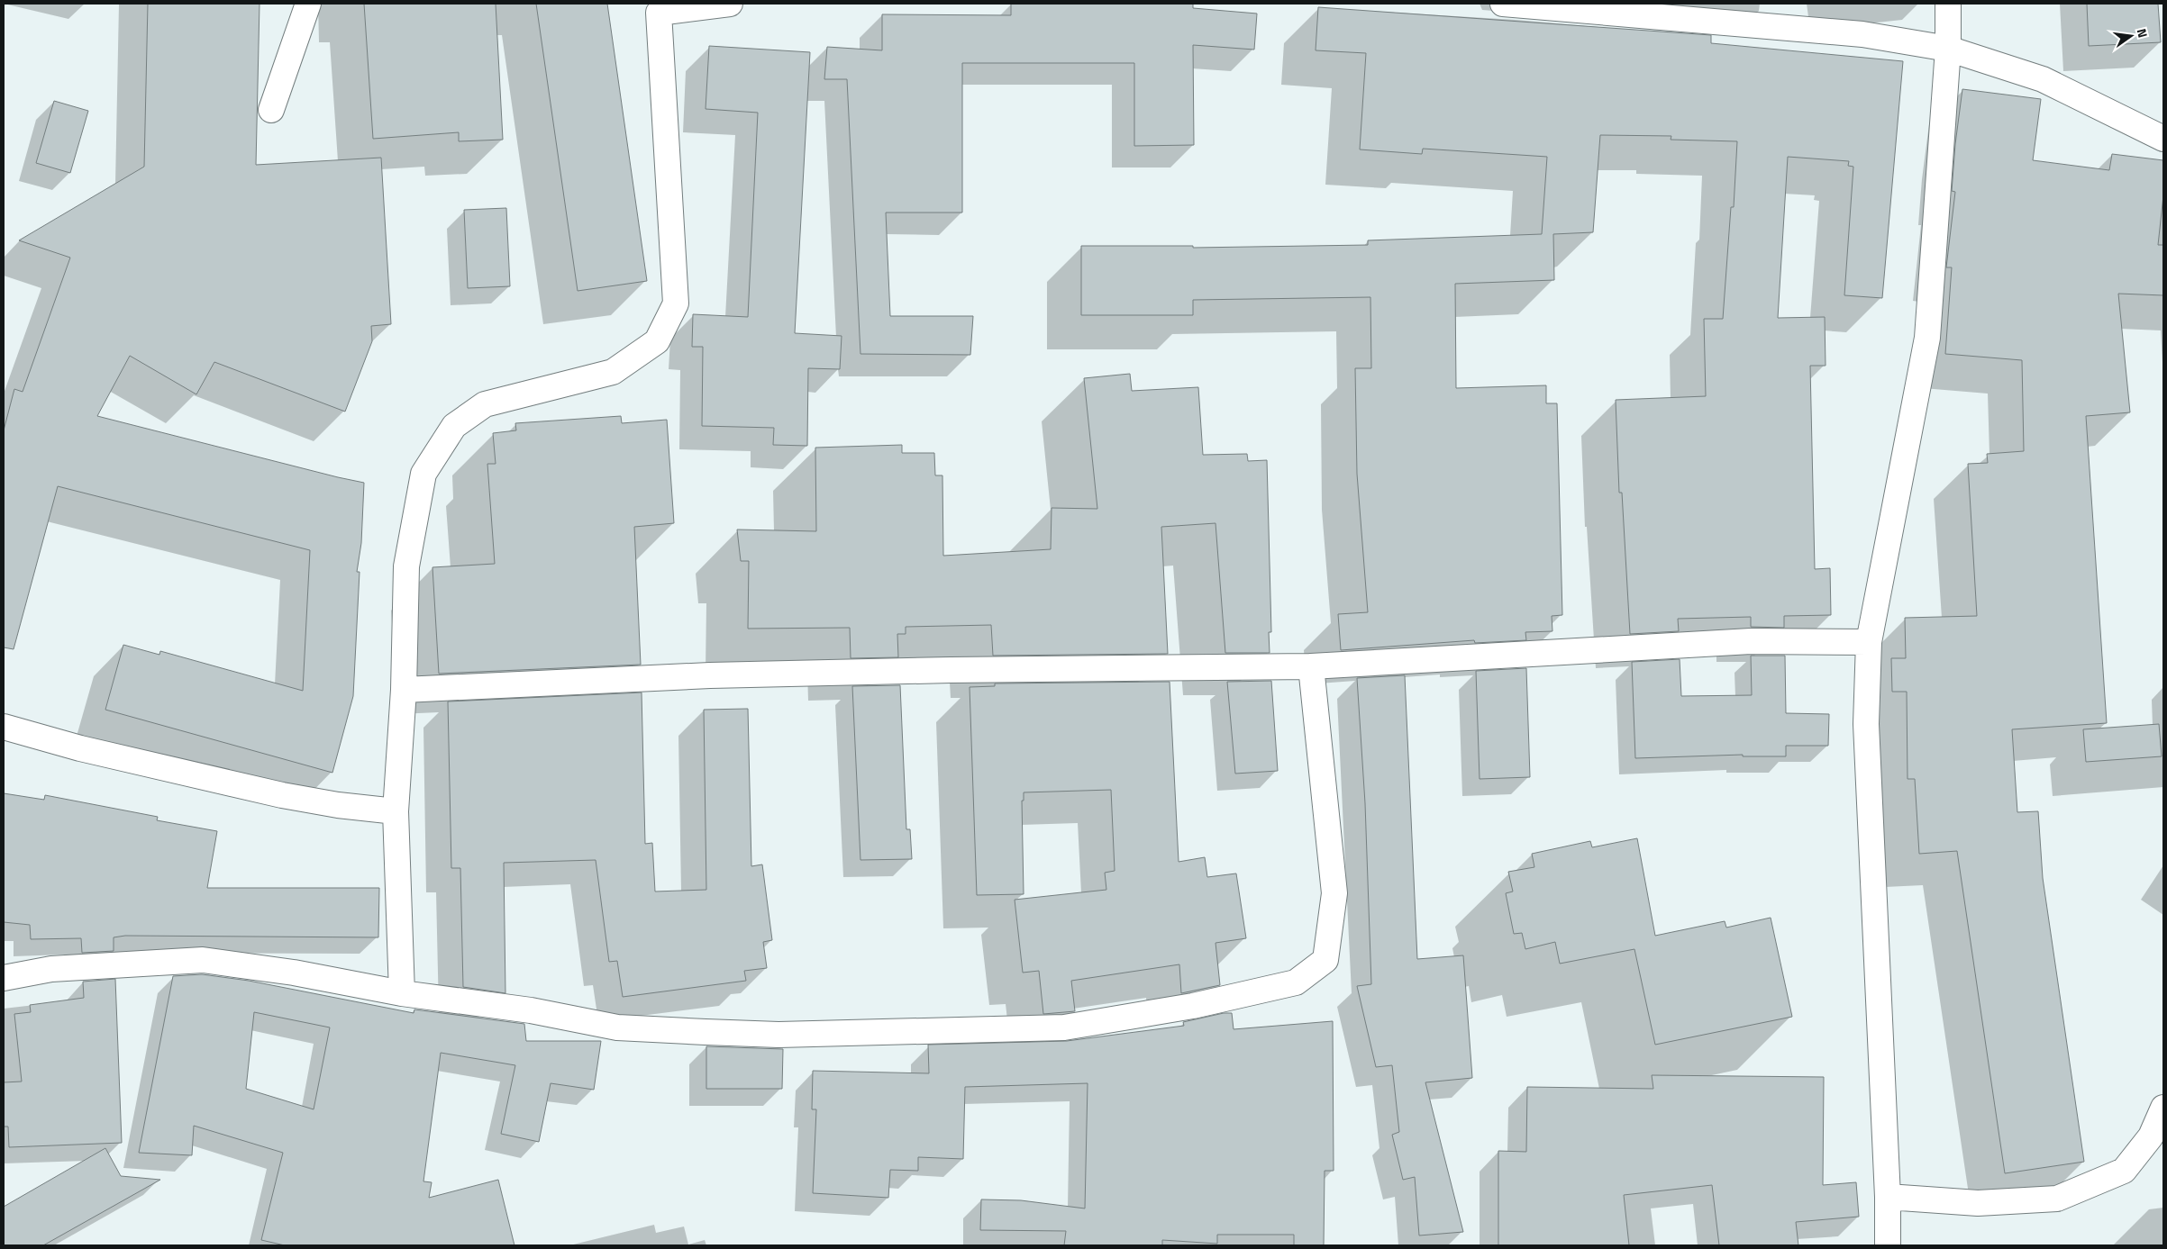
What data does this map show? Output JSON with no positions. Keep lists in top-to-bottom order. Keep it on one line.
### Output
{"north":"right"}
